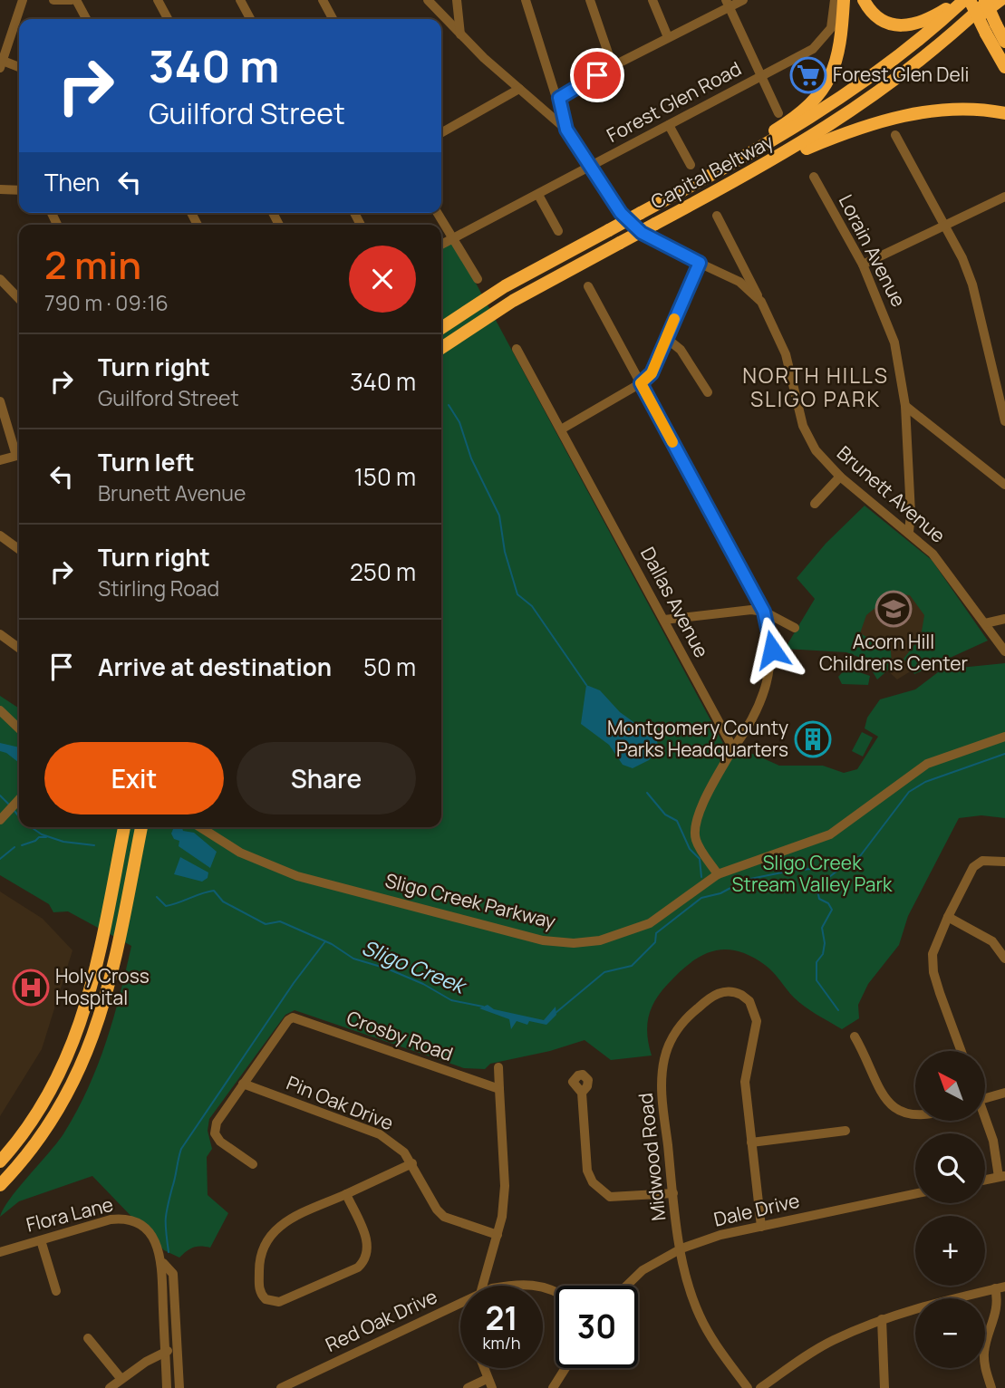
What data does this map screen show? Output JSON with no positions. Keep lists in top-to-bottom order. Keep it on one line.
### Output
{"streets":{"highway":["Capital Beltway"],"street":["Forest Glen Road","Lorain Avenue","Brunett Avenue","Dallas Avenue","Sligo Creek Parkway","Crosby Road","Pin Oak Drive","Midwood Road","Dale Drive","Flora Lane","Red Oak Drive"]},"crossings":[["Forest Glen Road","Brunett Avenue"],["Lorain Avenue","Brunett Avenue"],["Crosby Road","Pin Oak Drive"],["Midwood Road","Dale Drive"]],"districts":["NORTH HILLS SLIGO PARK"],"water":["Sligo Creek"],"parks":["Sligo Creek Stream Valley Park"],"places":{"supermarket":["Forest Glen Deli"],"school or university":["Acorn Hill Childrens Center"],"building":["Montgomery County Parks Headquarters"],"hospital":["Holy Cross Hospital"]},"north":"top left","page":{"turn":["340 m","Guilford Street"],"then":"Then","heading":["2 min","790 m · 09:16"],"list":[{"name":"Turn right","note":"Guilford Street","value":"340 m"},{"name":"Turn left","note":"Brunett Avenue","value":"150 m"},{"name":"Turn right","note":"Stirling Road","value":"250 m"},{"name":"Arrive at destination","value":"50 m"}],"buttons":["Exit","Share"],"map_buttons":["+","−"],"speed":"21 km/h","limit":"30"}}
